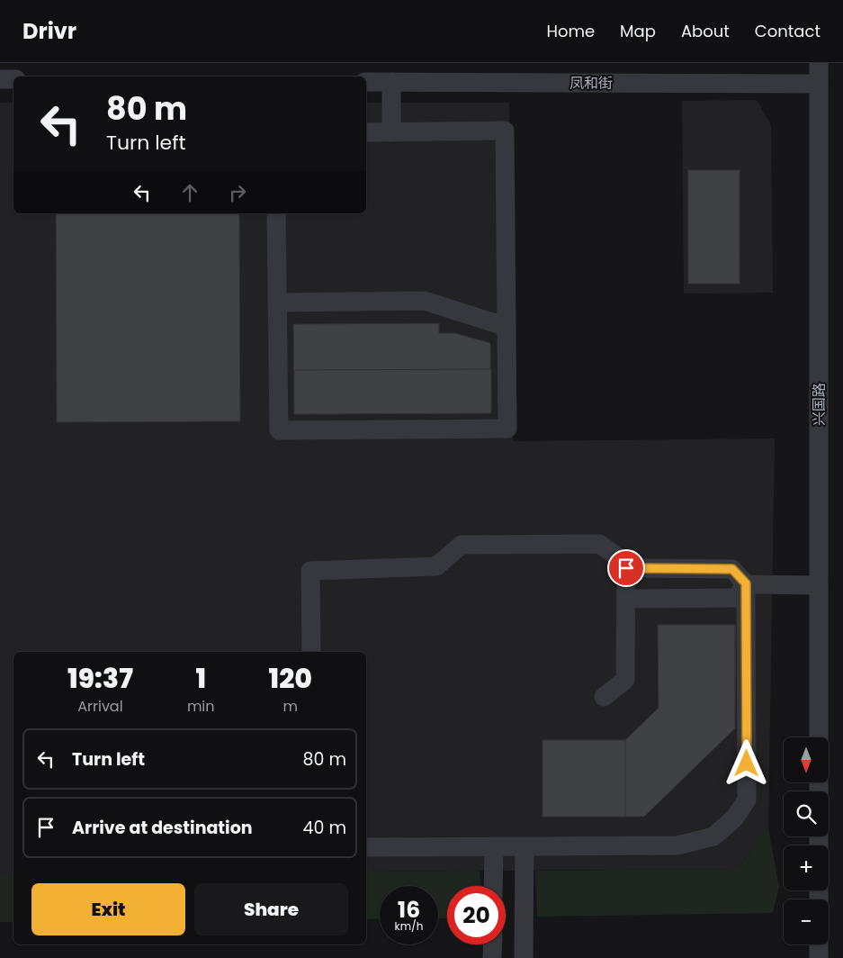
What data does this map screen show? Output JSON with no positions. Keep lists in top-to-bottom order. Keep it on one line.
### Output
{"streets":{"street":["凤和街","兴国路"]},"crossings":[["凤和街","兴国路"]],"north":"bottom","page":{"header":"Drivr","nav":["Home","Map","About","Contact"],"turn":["80 m","Turn left"],"eta":["19:37","Arrival","1","min","120","m"],"list":[{"name":"Turn left","value":"80 m"},{"name":"Arrive at destination","value":"40 m"}],"map_buttons":["+","−"],"buttons":["Exit","Share"],"speed":"16 km/h","limit":"20"}}
